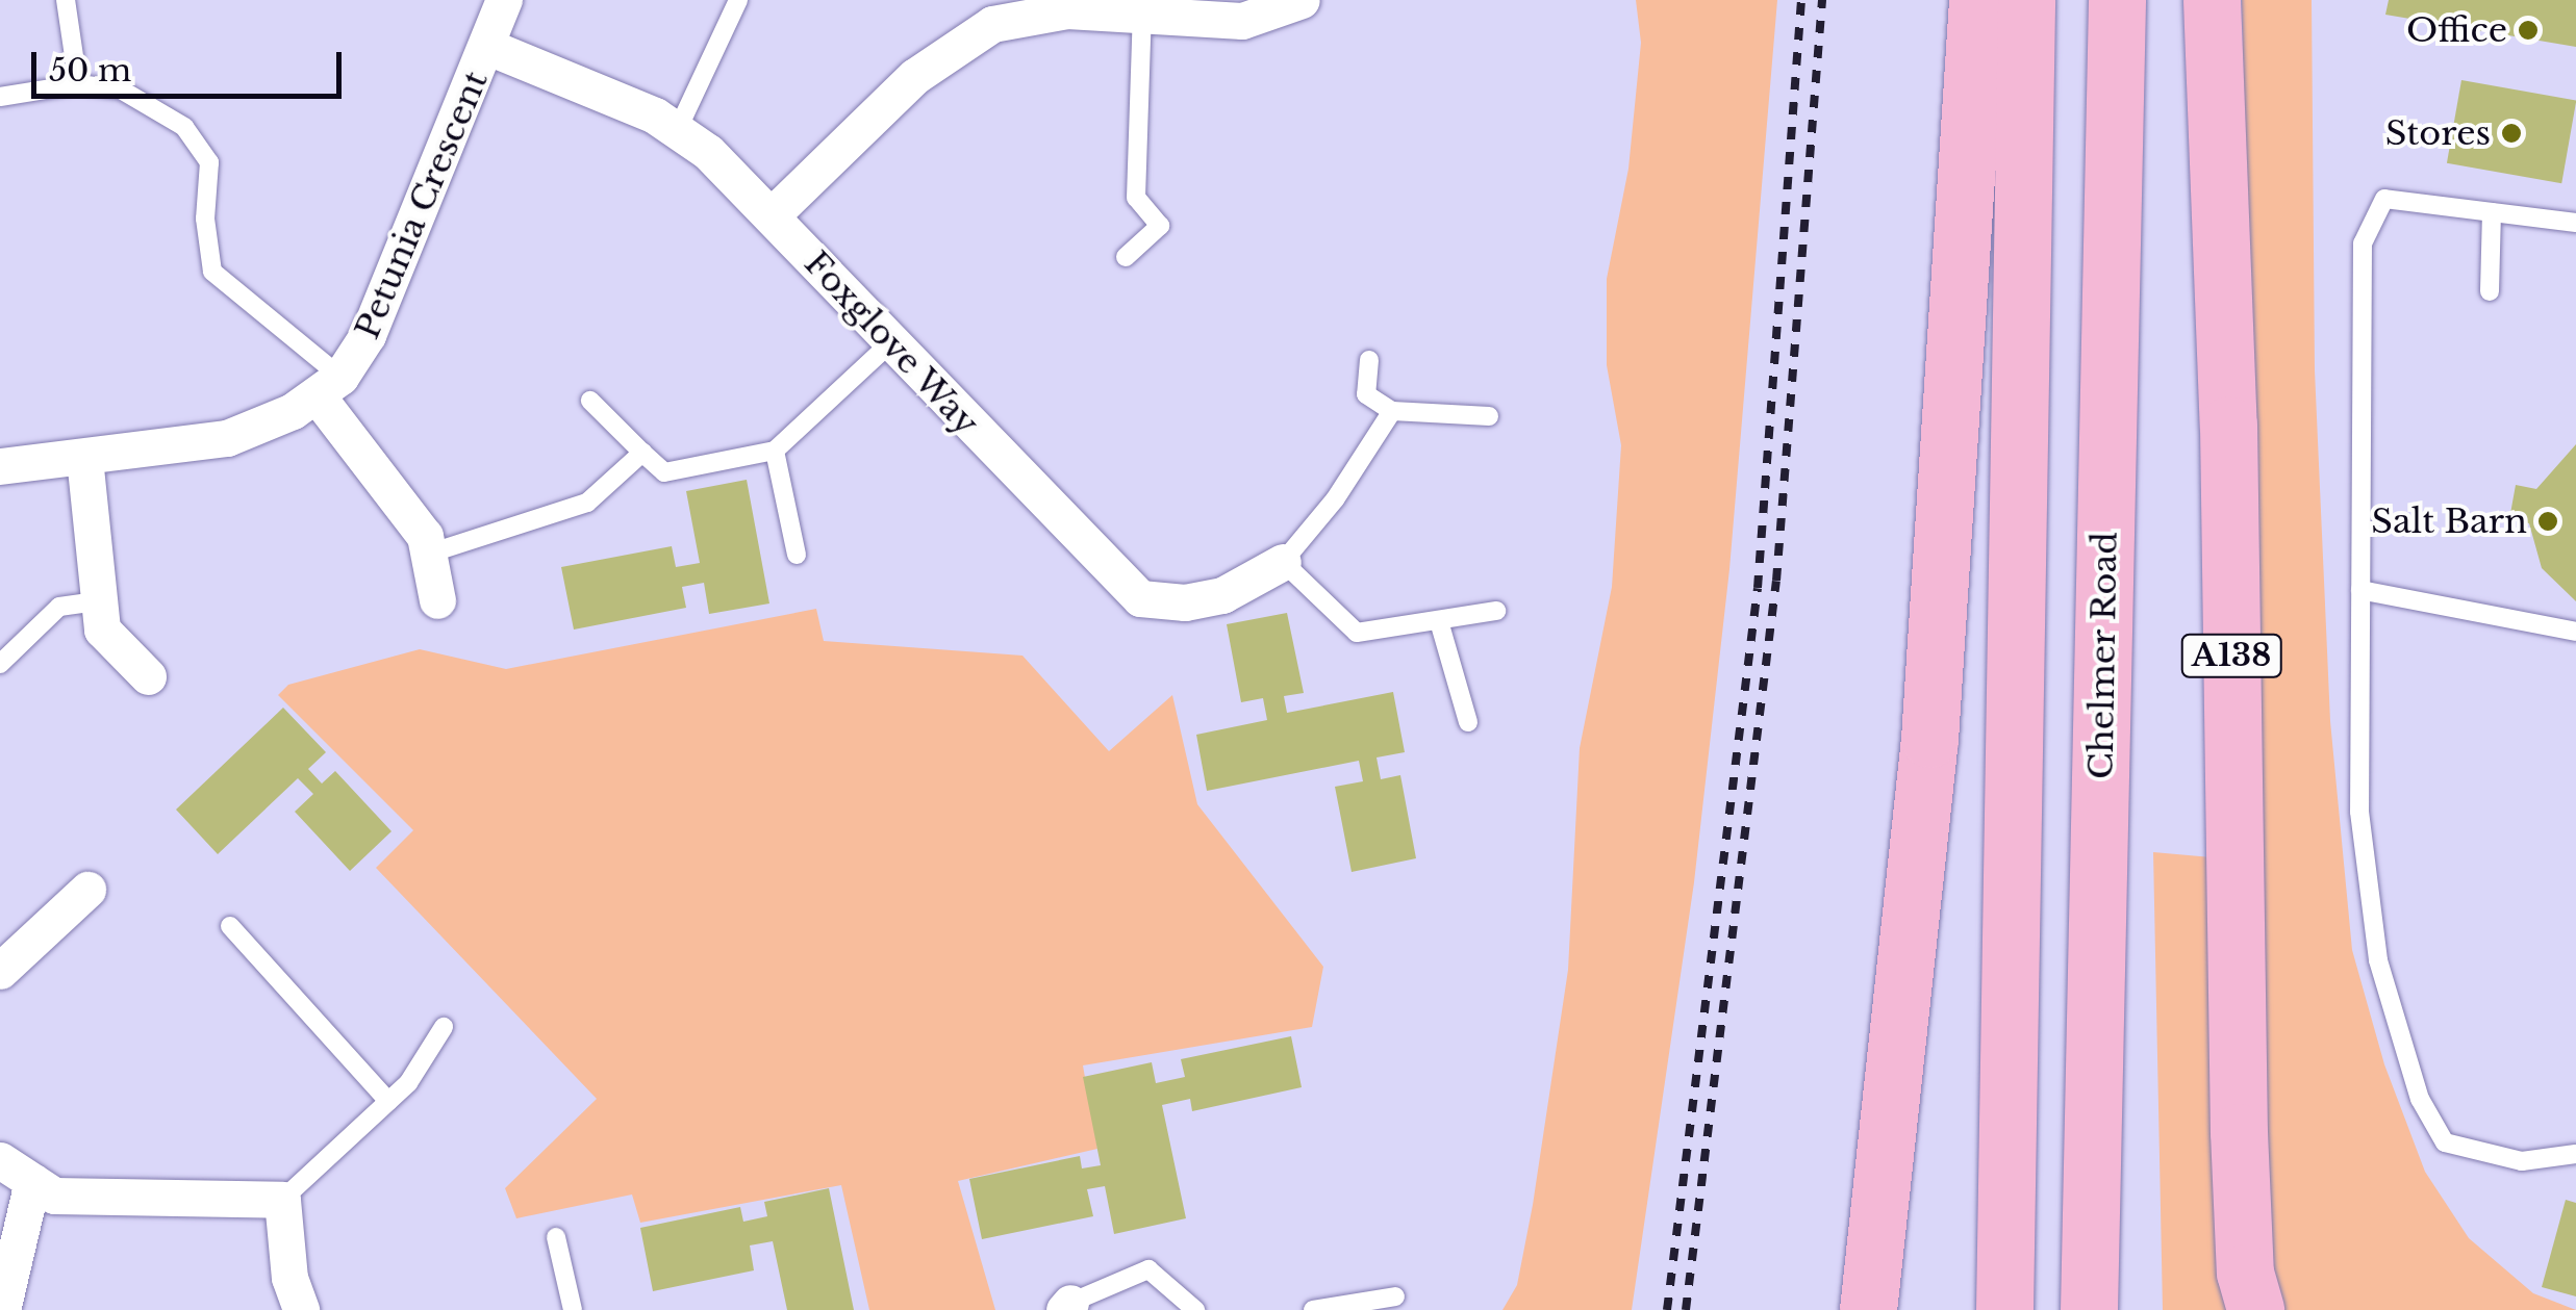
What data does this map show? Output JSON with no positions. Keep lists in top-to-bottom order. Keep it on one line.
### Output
{"streets":{"main road":["Chelmer Road","A138"],"street":["Petunia Crescent","Foxglove Way"]},"crossings":[["Petunia Crescent","Foxglove Way"]],"places":["Office","Stores","Salt Barn"],"scale_bar":"50 m"}
